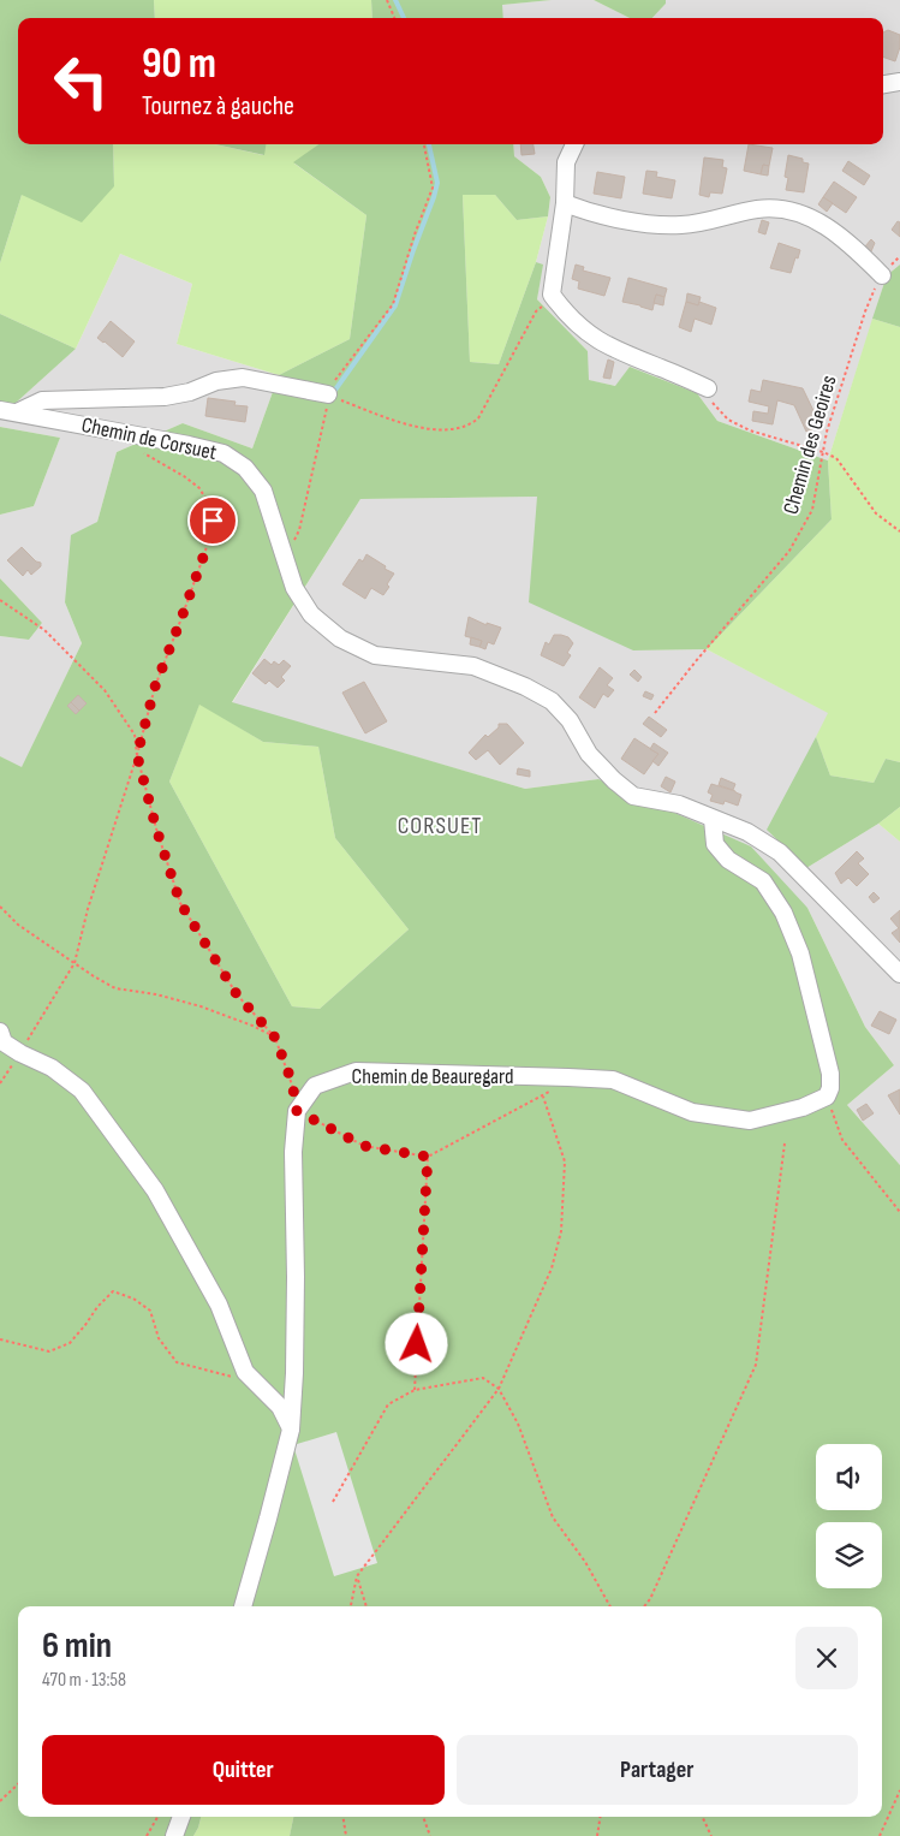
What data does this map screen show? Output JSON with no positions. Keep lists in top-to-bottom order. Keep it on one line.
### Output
{"streets":{"street":["Chemin de Corsuet","Chemin de Beauregard"],"path":["Chemin des Geoires"]},"districts":["CORSUET"],"page":{"turn":["90 m","Tournez à gauche"],"heading":["6 min","470 m · 13:58"],"buttons":["Quitter","Partager"]}}
